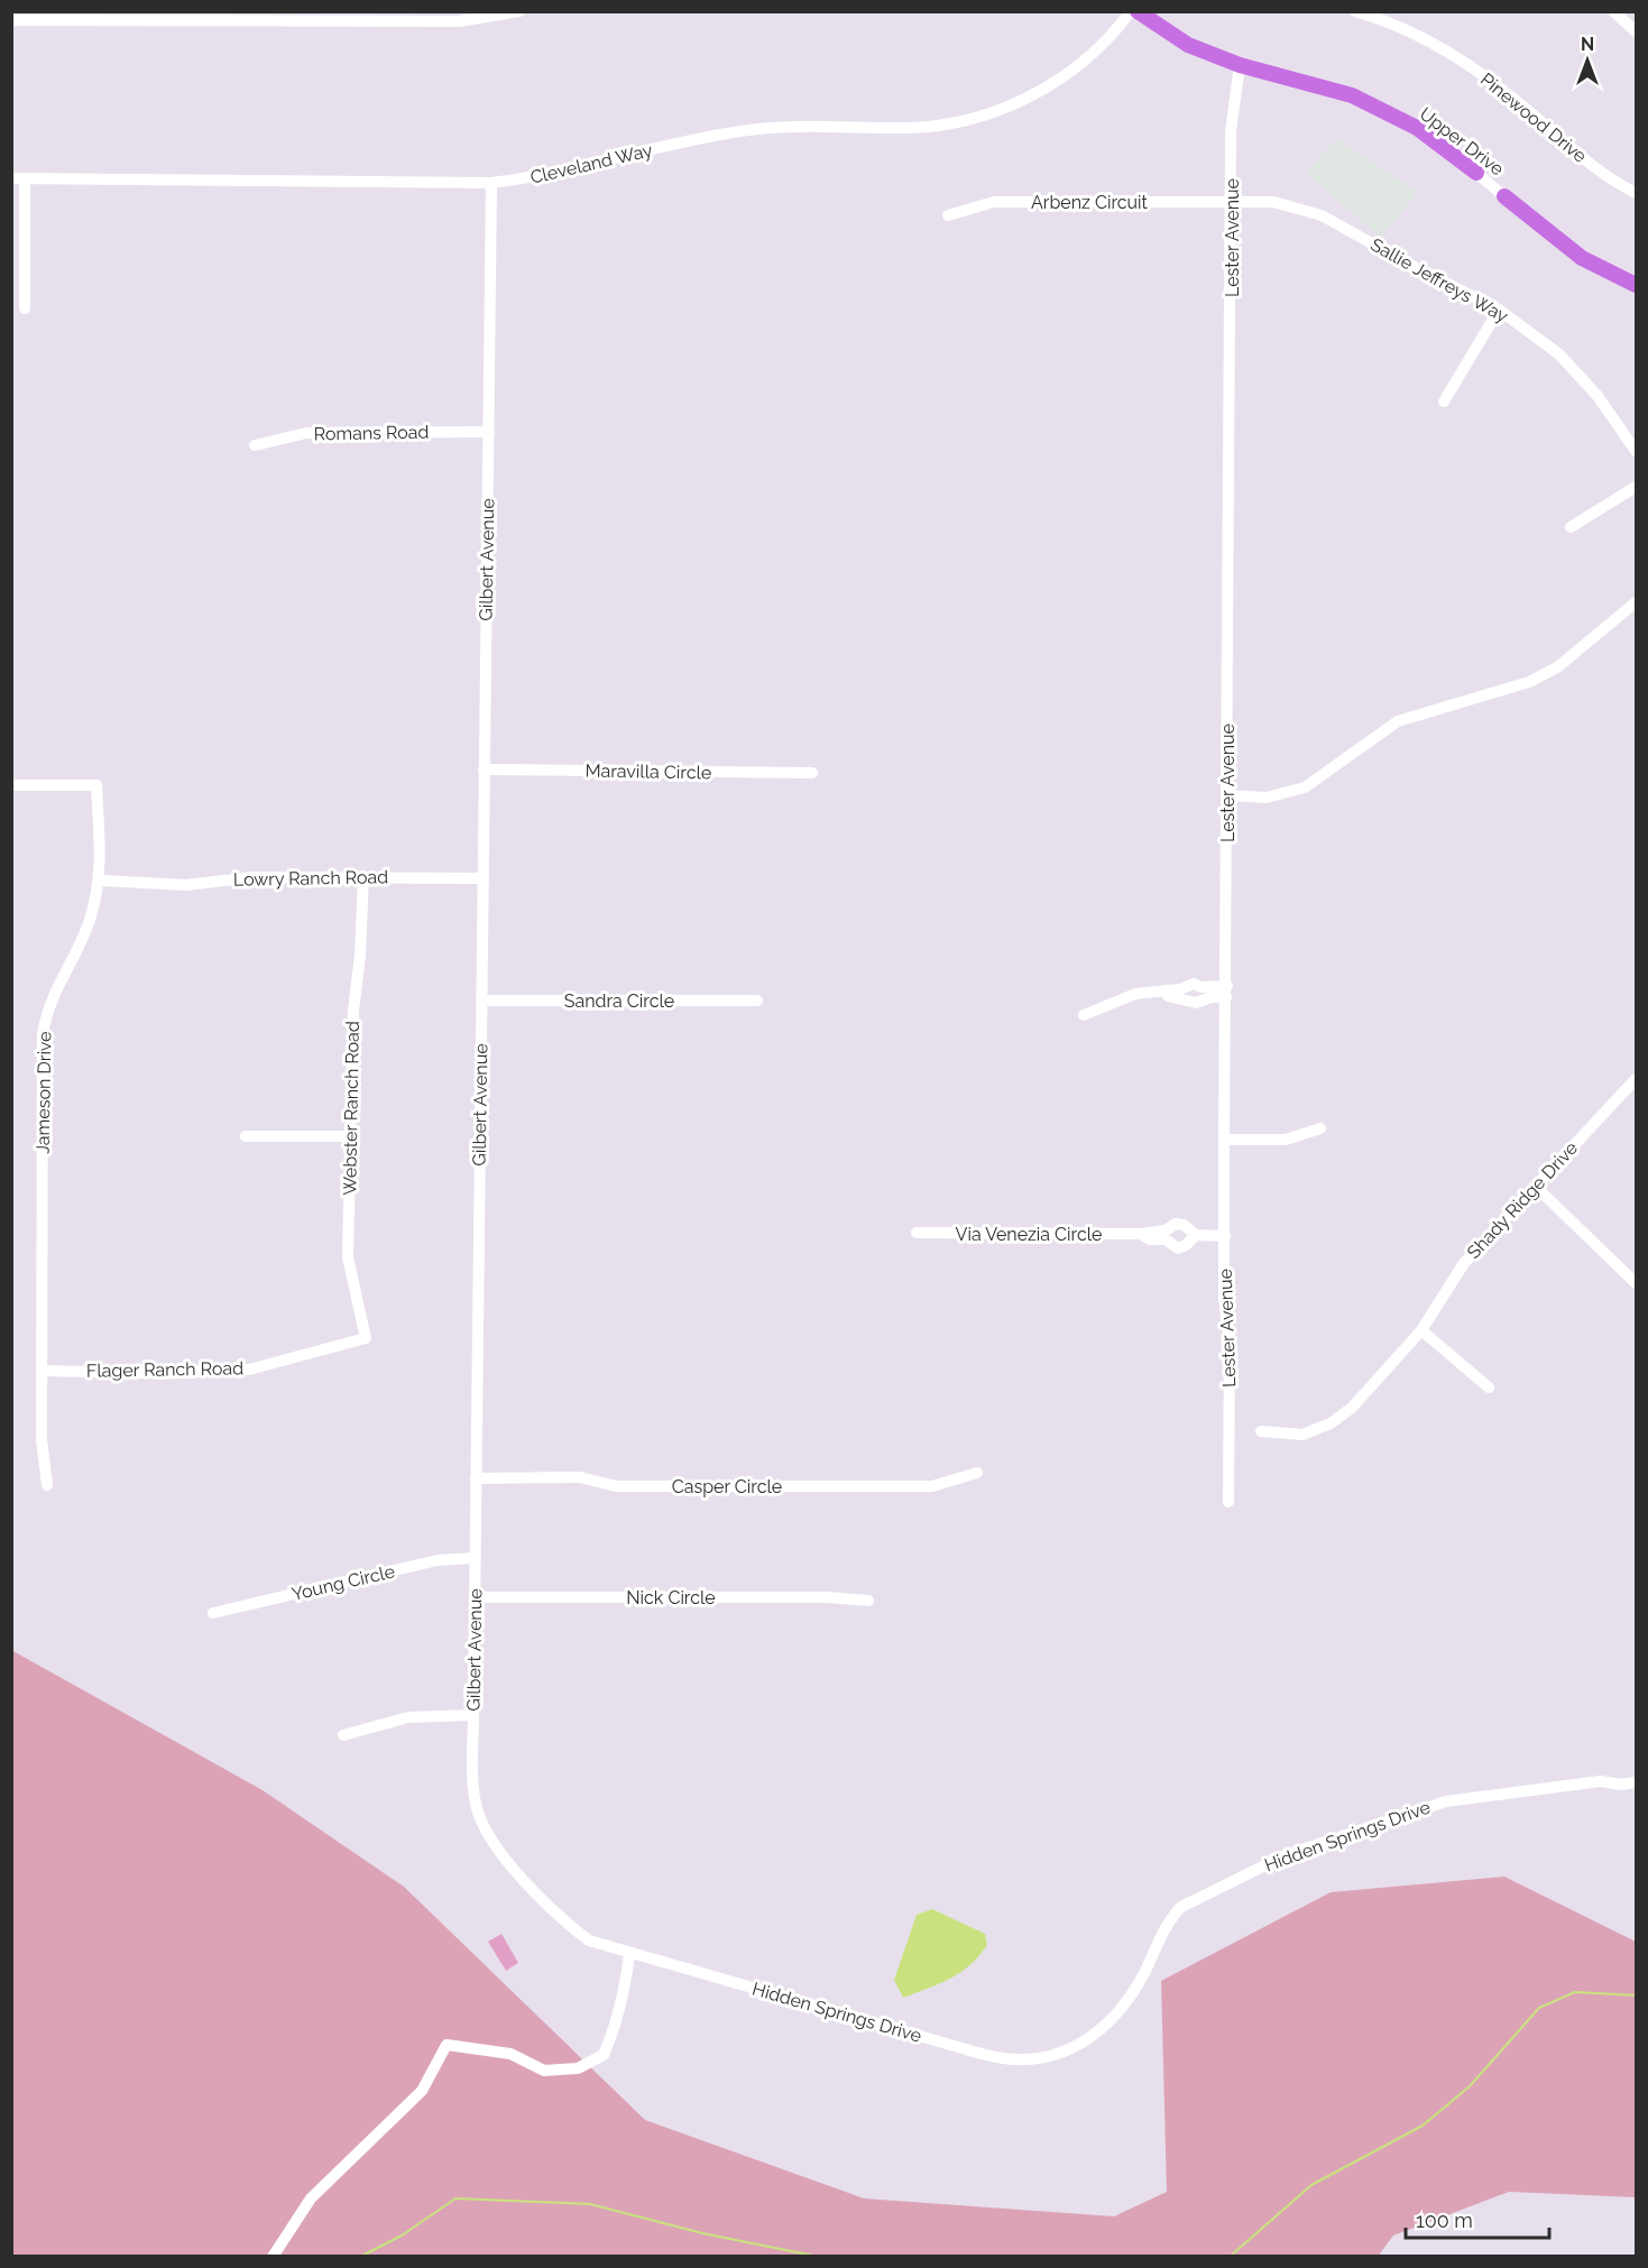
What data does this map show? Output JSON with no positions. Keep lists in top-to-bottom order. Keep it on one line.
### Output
{"streets":{"main road":["Upper Drive"],"street":["Pinewood Drive","Cleveland Way","Arbenz Circuit","Lester Avenue","Sallie Jeffreys Way","Romans Road","Gilbert Avenue","Maravilla Circle","Lowry Ranch Road","Sandra Circle","Jameson Drive","Webster Ranch Road","Shady Ridge Drive","Via Venezia Circle","Flager Ranch Road","Casper Circle","Young Circle","Nick Circle","Hidden Springs Drive"]},"crossings":[["Upper Drive","Lester Avenue"],["Cleveland Way","Gilbert Avenue"],["Arbenz Circuit","Lester Avenue"],["Arbenz Circuit","Sallie Jeffreys Way"],["Lester Avenue","Sallie Jeffreys Way"],["Lester Avenue","Via Venezia Circle"],["Romans Road","Gilbert Avenue"],["Gilbert Avenue","Maravilla Circle"],["Gilbert Avenue","Lowry Ranch Road"],["Gilbert Avenue","Sandra Circle"],["Gilbert Avenue","Casper Circle"],["Gilbert Avenue","Young Circle"],["Gilbert Avenue","Nick Circle"],["Gilbert Avenue","Hidden Springs Drive"],["Lowry Ranch Road","Jameson Drive"],["Lowry Ranch Road","Webster Ranch Road"],["Jameson Drive","Flager Ranch Road"],["Webster Ranch Road","Flager Ranch Road"]],"scale_bar":"100 m","north":"top"}
